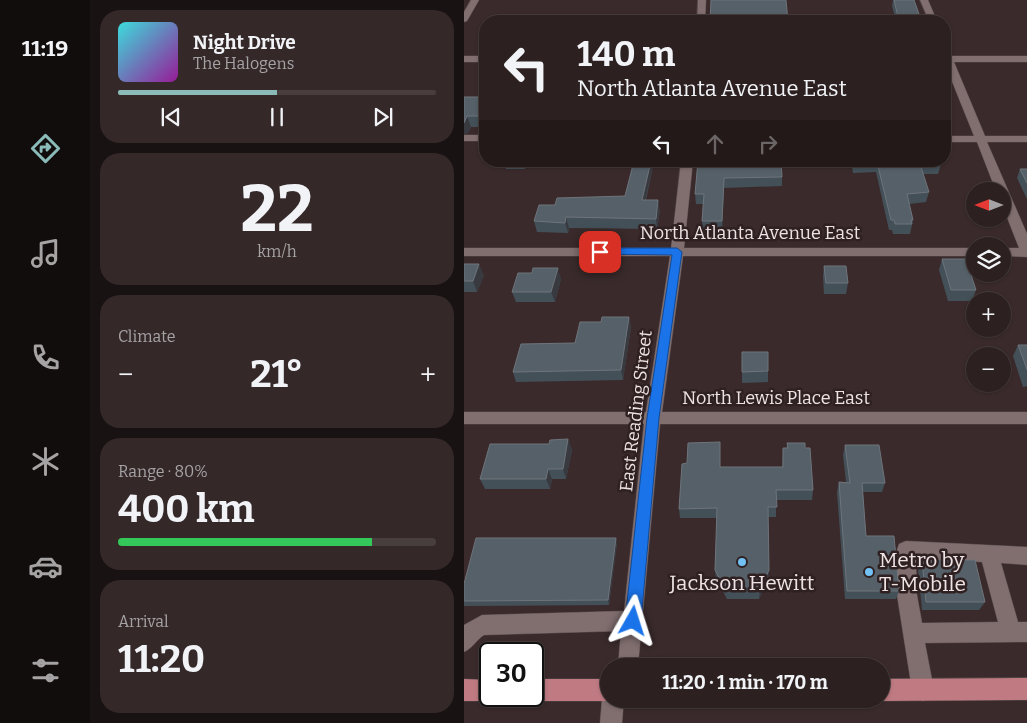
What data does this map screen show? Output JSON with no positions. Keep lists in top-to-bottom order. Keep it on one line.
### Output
{"streets":{"street":["North Atlanta Avenue East","North Lewis Place East","East Reading Street"]},"crossings":[["North Atlanta Avenue East","East Reading Street"],["North Lewis Place East","East Reading Street"]],"places":["Jackson Hewitt","Metro by T-Mobile"],"north":"left","page":{"tabs":"11:19","turn":["140 m","North Atlanta Avenue East"],"song":["Night Drive","The Halogens"],"tile":[["22","km/h"],"Climate",["Range · 80%","400 km"],["Arrival","11:20"]],"map_buttons":["+","−"],"heat":["−","21°","+"],"limit":"30","trip":"11:20 · 1 min · 170 m"}}
